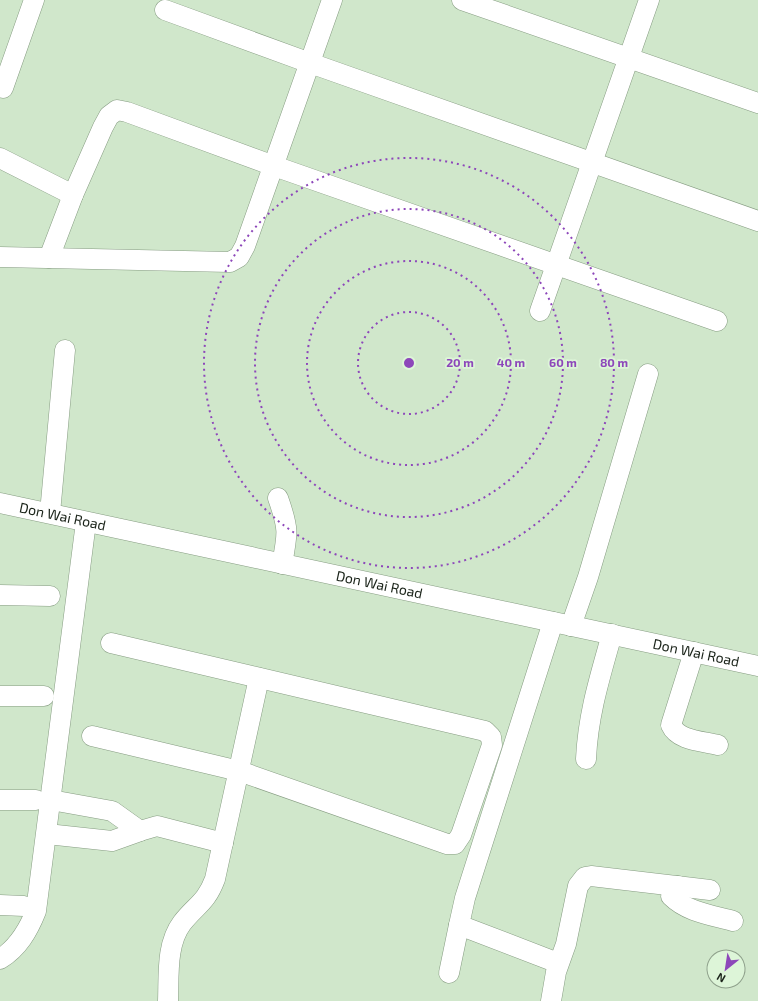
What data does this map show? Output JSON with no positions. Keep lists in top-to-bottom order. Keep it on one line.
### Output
{"streets":{"street":["Don Wai Road"]},"north":"bottom left","rings":["20 m","40 m","60 m","80 m"]}
